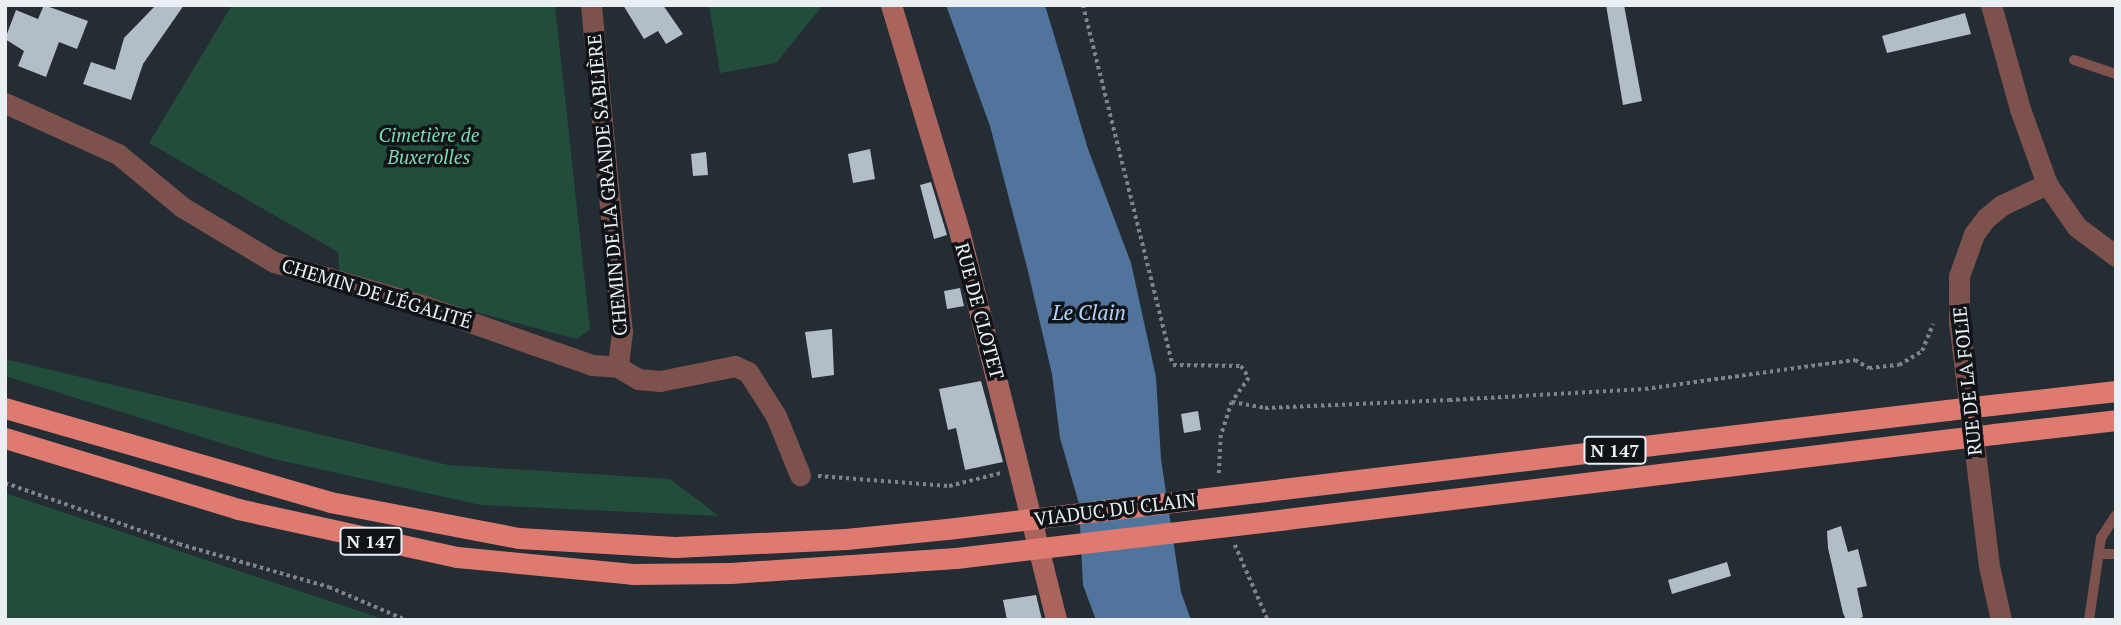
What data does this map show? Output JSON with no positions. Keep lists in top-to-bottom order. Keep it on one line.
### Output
{"streets":{"highway":["N 147","VIADUC DU CLAIN"],"main road":["RUE DE CLOTET"],"street":["CHEMIN DE LA GRANDE SABLIÈRE","CHEMIN DE L'ÉGALITÉ","RUE DE LA FOLIE"]},"crossings":[["CHEMIN DE LA GRANDE SABLIÈRE","CHEMIN DE L'ÉGALITÉ"]],"water":["Le Clain"],"parks":["Cimetière de Buxerolles"]}
